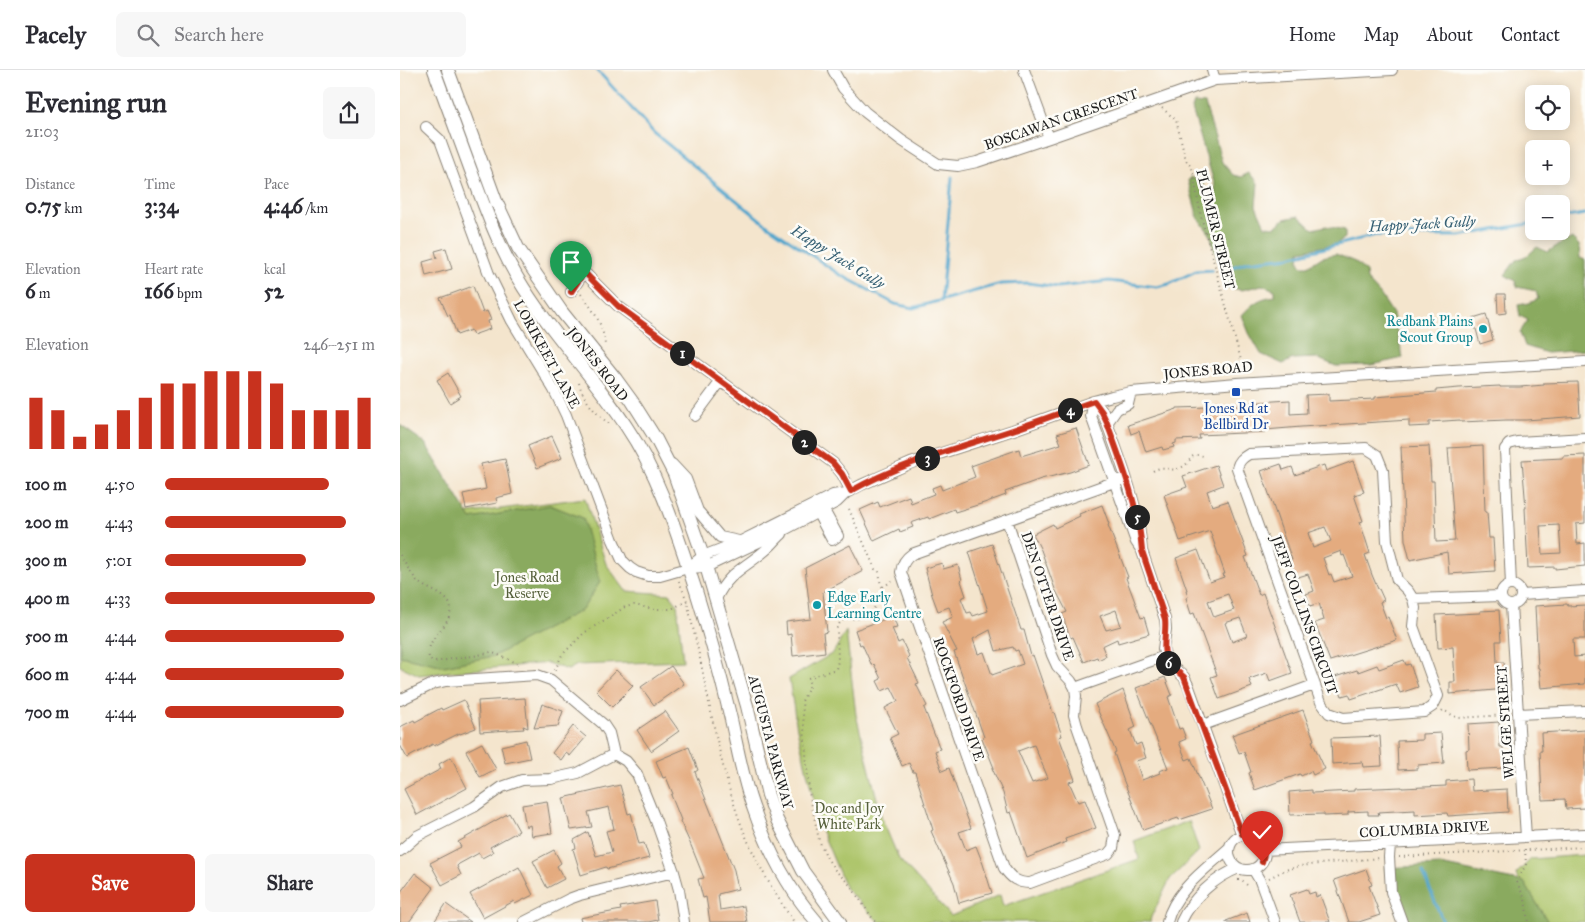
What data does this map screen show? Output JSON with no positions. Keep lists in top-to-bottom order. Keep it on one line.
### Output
{"streets":{"main road":["JONES ROAD","AUGUSTA PARKWAY"],"street":["BOSCAWAN CRESCENT","LORIKEET LANE","DEN OTTER DRIVE","JEFF COLLINS CIRCUIT","ROCKFORD DRIVE","WELGE STREET","COLUMBIA DRIVE"],"path":["PLUMER STREET"]},"crossings":[["BOSCAWAN CRESCENT","PLUMER STREET"],["LORIKEET LANE","JONES ROAD"],["JONES ROAD","AUGUSTA PARKWAY"],["DEN OTTER DRIVE","ROCKFORD DRIVE"],["WELGE STREET","COLUMBIA DRIVE"]],"water":["Happy Jack Gully"],"parks":["Jones Road Reserve","Doc and Joy White Park"],"places":{"other":["Redbank Plains Scout Group","Edge Early Learning Centre"],"transit":["Jones Rd at Bellbird Dr"]},"page":{"header":"Pacely","search":"Search here","nav":["Home","Map","About","Contact"],"heading":["Evening run","21:03"],"map_buttons":["+","−"],"stats":[["Distance","0.75 km"],["Time","3:34"],["Pace","4:46 /km"],["Elevation","6 m"],["Heart rate","166 bpm"],["kcal","52"]],"chart":["Elevation","246–251 m"],"pins":["1","4","2","3","5","6"],"list":[{"name":"100 m","note":"4:50"},{"name":"200 m","note":"4:43"},{"name":"300 m","note":"5:01"},{"name":"400 m","note":"4:33"},{"name":"500 m","note":"4:44"},{"name":"600 m","note":"4:44"},{"name":"700 m","note":"4:44"}],"buttons":["Save","Share"]}}
